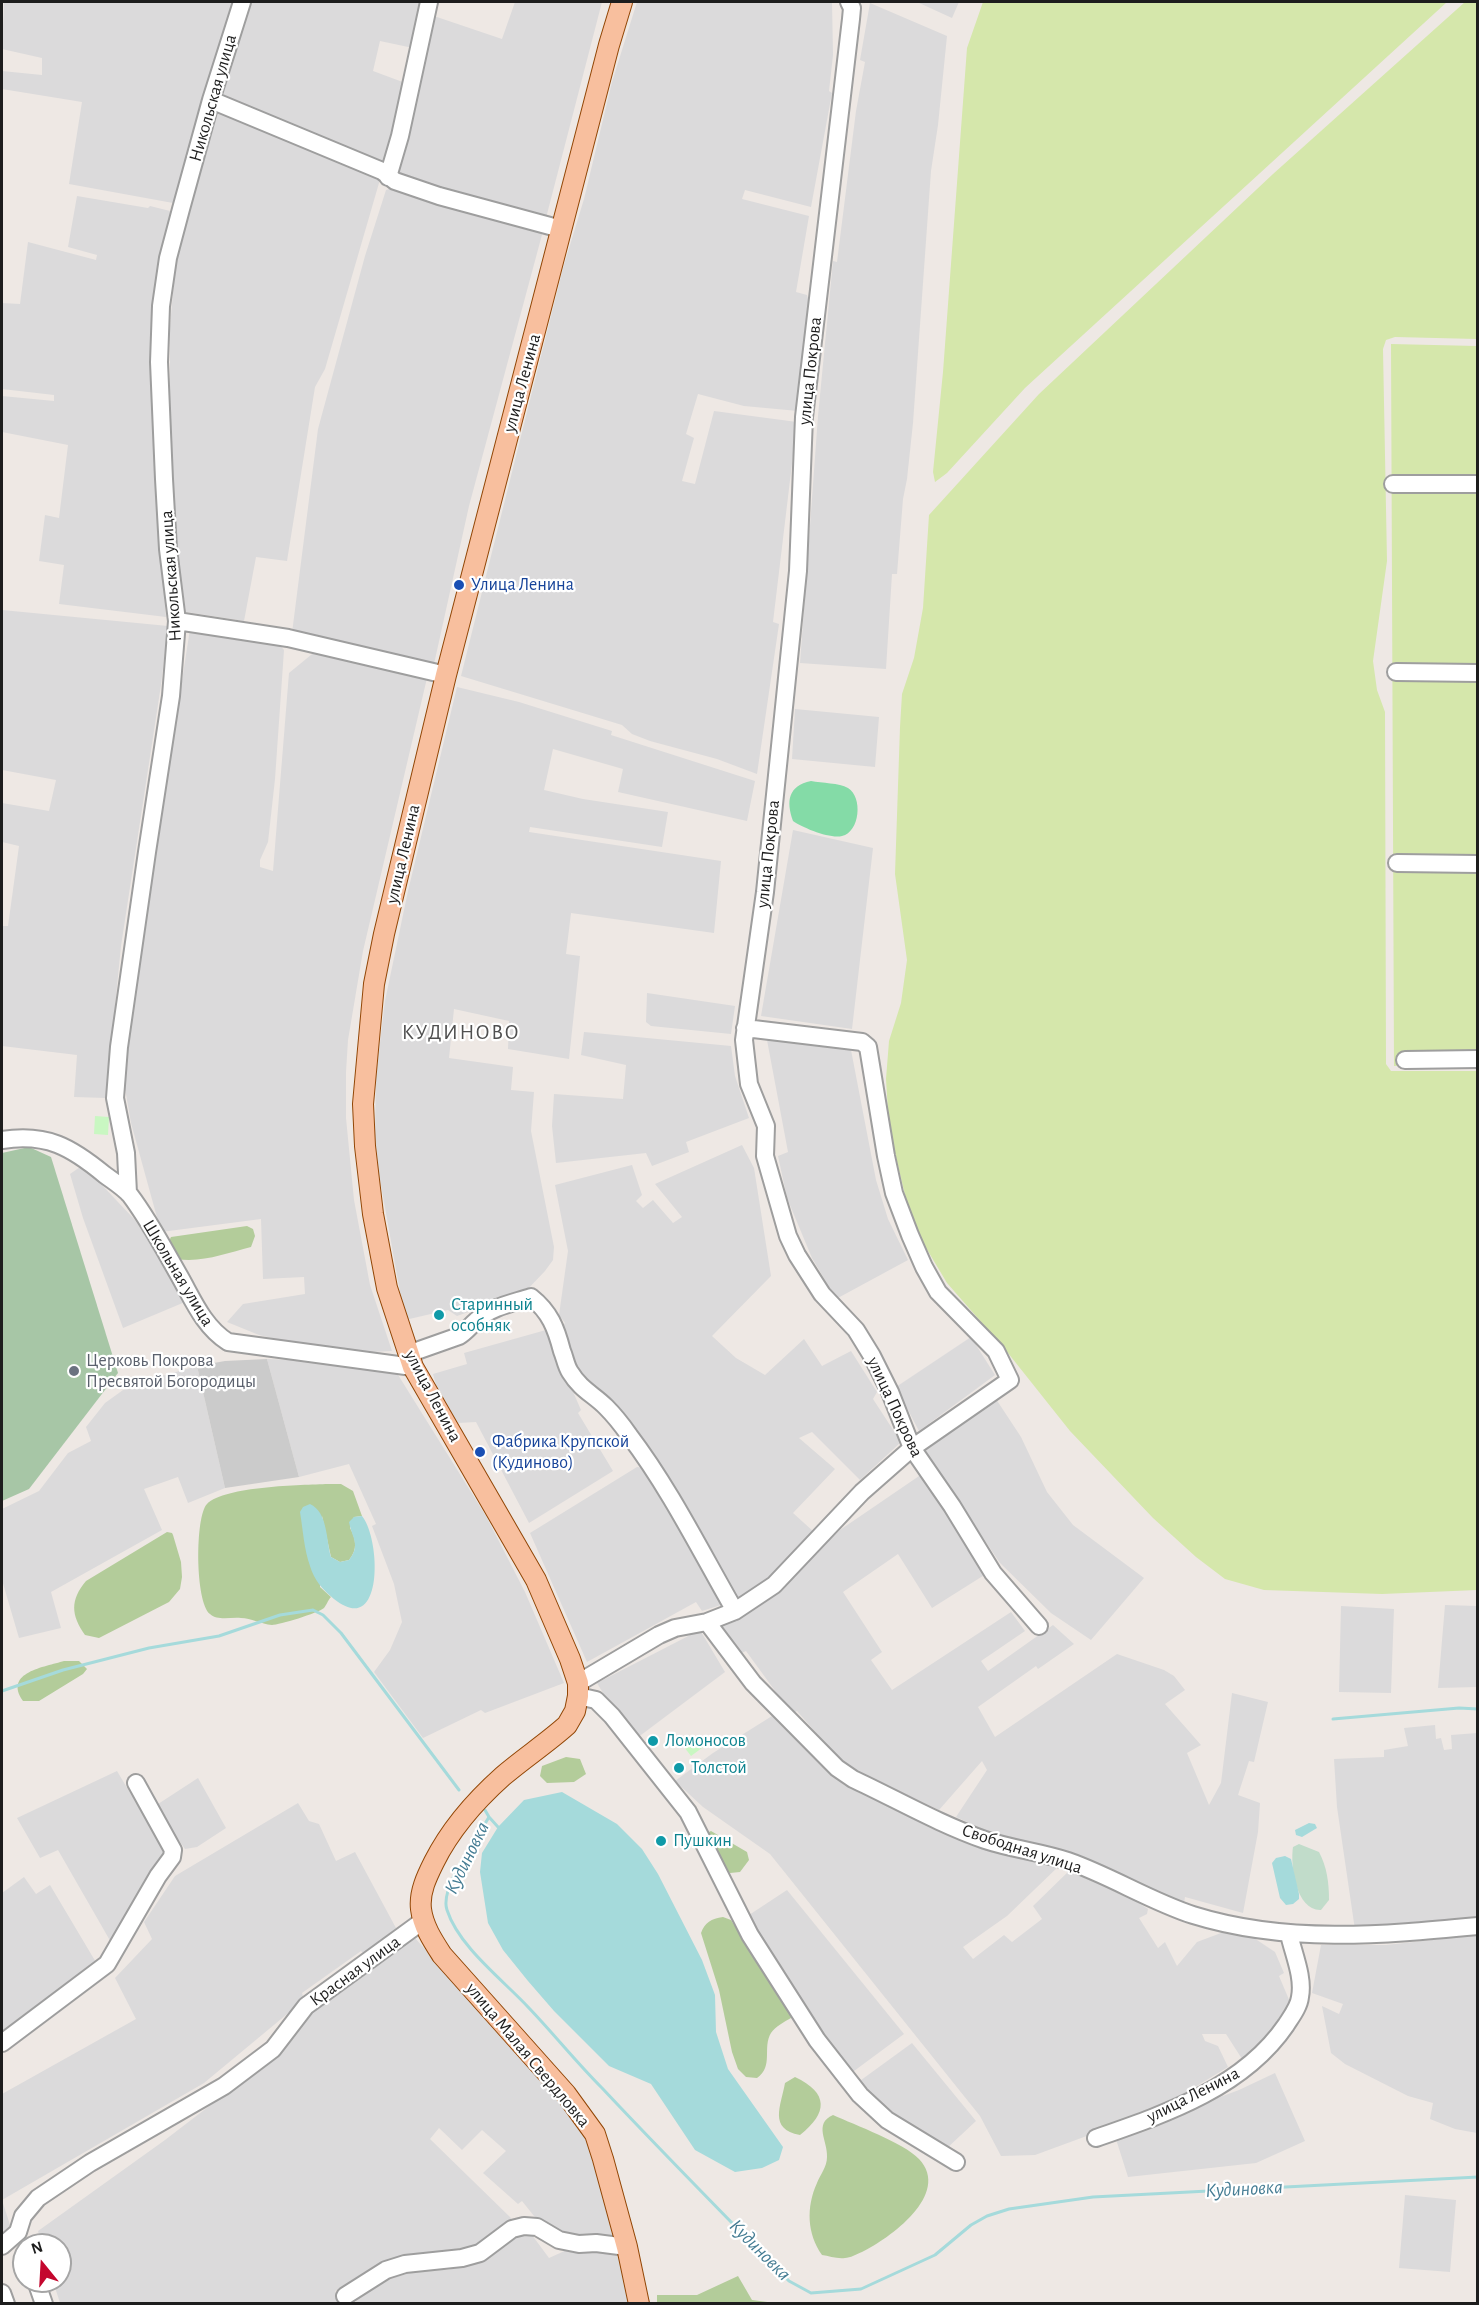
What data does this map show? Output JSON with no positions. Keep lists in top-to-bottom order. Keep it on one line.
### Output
{"streets":{"main road":["улица Ленина","улица Малая Свердловка"],"street":["Никольская улица","улица Покрова","Школьная улица","Свободная улица","Красная улица"]},"crossings":[["Никольская улица","Школьная улица"],["улица Ленина","Школьная улица"],["улица Ленина","Свободная улица"],["Красная улица","улица Малая Свердловка"]],"districts":["КУДИНОВО"],"water":["Кудиновка"],"places":["Улица Ленина","Старинный особняк","Церковь Покрова Пресвятой Богородицы","Фабрика Крупской (Кудиново)","Ломоносов","Толстой","Пушкин"],"north":"top"}
